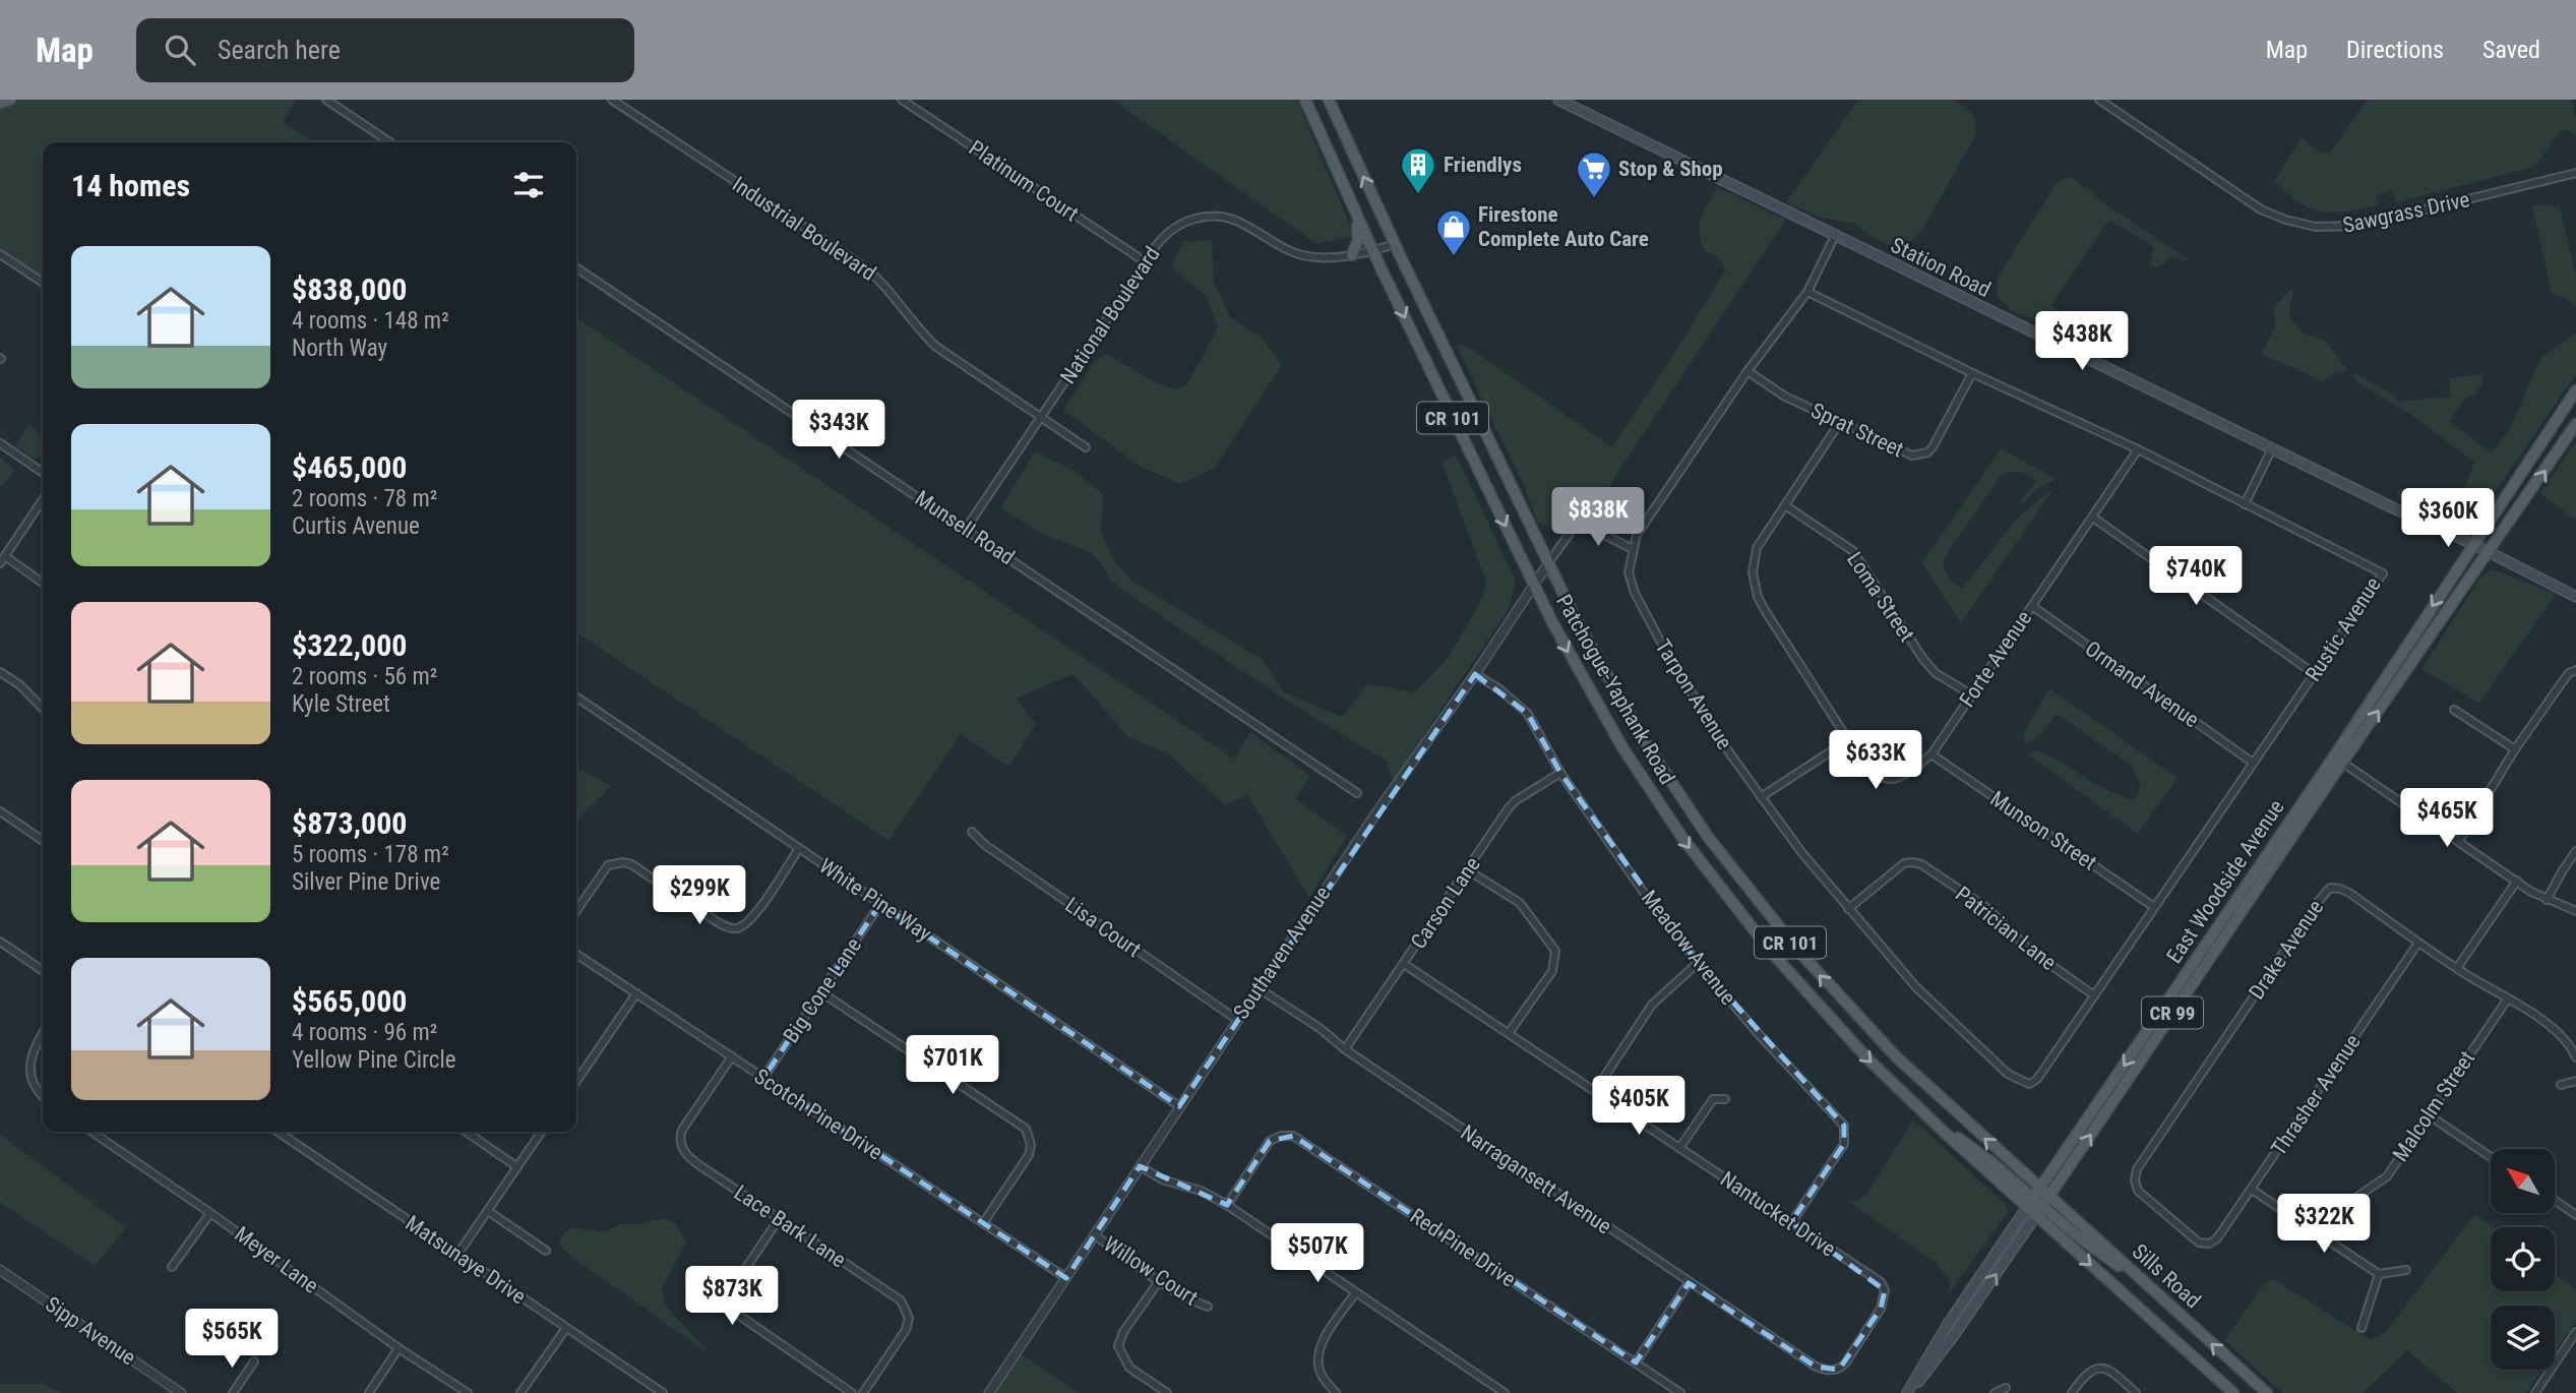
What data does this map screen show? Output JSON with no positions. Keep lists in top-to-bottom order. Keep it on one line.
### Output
{"streets":{"main road":["Station Road","CR 101","Patchogue-Yaphank Road","East Woodside Avenue","CR 99","Sills Road"],"street":["Platinum Court","Sawgrass Drive","Industrial Boulevard","National Boulevard","Sprat Street","Munsell Road","Loma Street","Rustic Avenue","Forte Avenue","Ormand Avenue","Tarpon Avenue","Munson Street","White Pine Way","Carson Lane","Lisa Court","Patrician Lane","Meadow Avenue","Drake Avenue","Southaven Avenue","Big Cone Lane","Thrasher Avenue","Malcolm Street","Scotch Pine Drive","Narragansett Avenue","Nantucket Drive","Lace Bark Lane","Red Pine Drive","Meyer Lane","Matsunaye Drive","Willow Court","Sipp Avenue"]},"crossings":[["Platinum Court","National Boulevard"],["Industrial Boulevard","National Boulevard"],["Station Road","Tarpon Avenue"],["Station Road","East Woodside Avenue"],["National Boulevard","Munsell Road"],["National Boulevard","Patchogue-Yaphank Road"],["Sprat Street","Rustic Avenue"],["Sprat Street","Forte Avenue"],["Sprat Street","Tarpon Avenue"],["Loma Street","Forte Avenue"],["Rustic Avenue","Forte Avenue"],["Rustic Avenue","Ormand Avenue"],["Rustic Avenue","Tarpon Avenue"],["Rustic Avenue","Munson Street"],["Rustic Avenue","Patrician Lane"],["Forte Avenue","Ormand Avenue"],["Forte Avenue","Munson Street"],["Patchogue-Yaphank Road","East Woodside Avenue"],["Patchogue-Yaphank Road","Southaven Avenue"],["Patchogue-Yaphank Road","Sills Road"],["Tarpon Avenue","Patrician Lane"],["Tarpon Avenue","Southaven Avenue"],["East Woodside Avenue","Sills Road"],["White Pine Way","Southaven Avenue"],["White Pine Way","Big Cone Lane"],["Carson Lane","Meadow Avenue"],["Carson Lane","Narragansett Avenue"],["Carson Lane","Nantucket Drive"],["Lisa Court","Southaven Avenue"],["Meadow Avenue","Southaven Avenue"],["Meadow Avenue","Nantucket Drive"],["Drake Avenue","Thrasher Avenue"],["Drake Avenue","Malcolm Street"],["Southaven Avenue","Scotch Pine Drive"],["Southaven Avenue","Narragansett Avenue"],["Southaven Avenue","Willow Court"],["Big Cone Lane","Scotch Pine Drive"],["Scotch Pine Drive","Lace Bark Lane"],["Narragansett Avenue","Nantucket Drive"]],"places":{"building":["Friendlys"],"supermarket":["Stop & Shop"],"shop":["Firestone Complete Auto Care"]},"north":"top left","page":{"header":"Map","search":"Search here","nav":["Map","Directions","Saved"],"heading":"14 homes","list":[{"name":"$838,000","note":"4 rooms · 148 m² · North Way"},{"name":"$465,000","note":"2 rooms · 78 m² · Curtis Avenue"},{"name":"$322,000","note":"2 rooms · 56 m² · Kyle Street"},{"name":"$873,000","note":"5 rooms · 178 m² · Silver Pine Drive"},{"name":"$565,000","note":"4 rooms · 96 m² · Yellow Pine Circle"}],"price":["$438K","$343K","$838K","$360K","$740K","$633K","$465K","$299K","$701K","$405K","$322K","$507K","$873K","$565K"]}}
